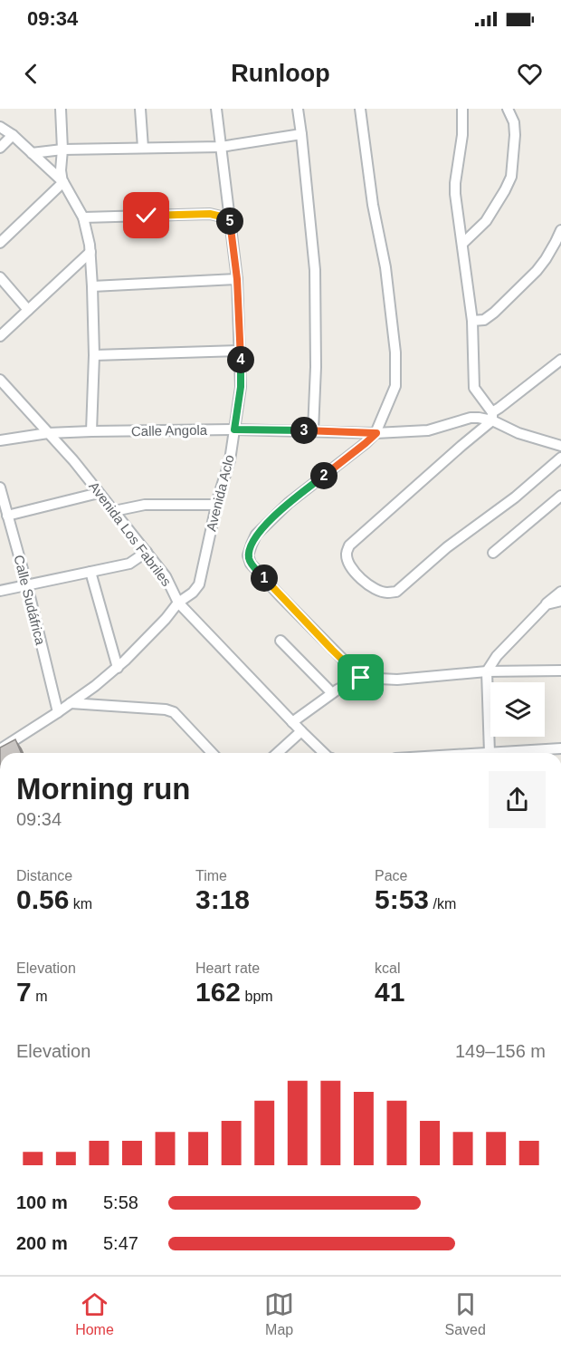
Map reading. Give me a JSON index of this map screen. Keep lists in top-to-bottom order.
{
  "streets": {
    "street": [
      "Calle Angola",
      "Avenida Aclo",
      "Avenida Los Fabriles",
      "Calle Sudáfrica"
    ]
  },
  "crossings": [
    ["Calle Angola", "Avenida Aclo"],
    ["Calle Angola", "Avenida Los Fabriles"],
    ["Avenida Aclo", "Avenida Los Fabriles"],
    ["Avenida Aclo", "Calle Sudáfrica"]
  ],
  "page": {
    "status": "09:34",
    "header": "Runloop",
    "pins": [
      "5",
      "4",
      "3",
      "2",
      "1"
    ],
    "heading": ["Morning run", "09:34"],
    "stats": [
      ["Distance", "0.56 km"],
      ["Time", "3:18"],
      ["Pace", "5:53 /km"],
      ["Elevation", "7 m"],
      ["Heart rate", "162 bpm"],
      ["kcal", "41"]
    ],
    "chart": ["Elevation", "149–156 m"],
    "list": [
      {
        "name": "100 m",
        "note": "5:58"
      },
      {
        "name": "200 m",
        "note": "5:47"
      }
    ],
    "tabs": ["Home", "Map", "Saved"]
  }
}
